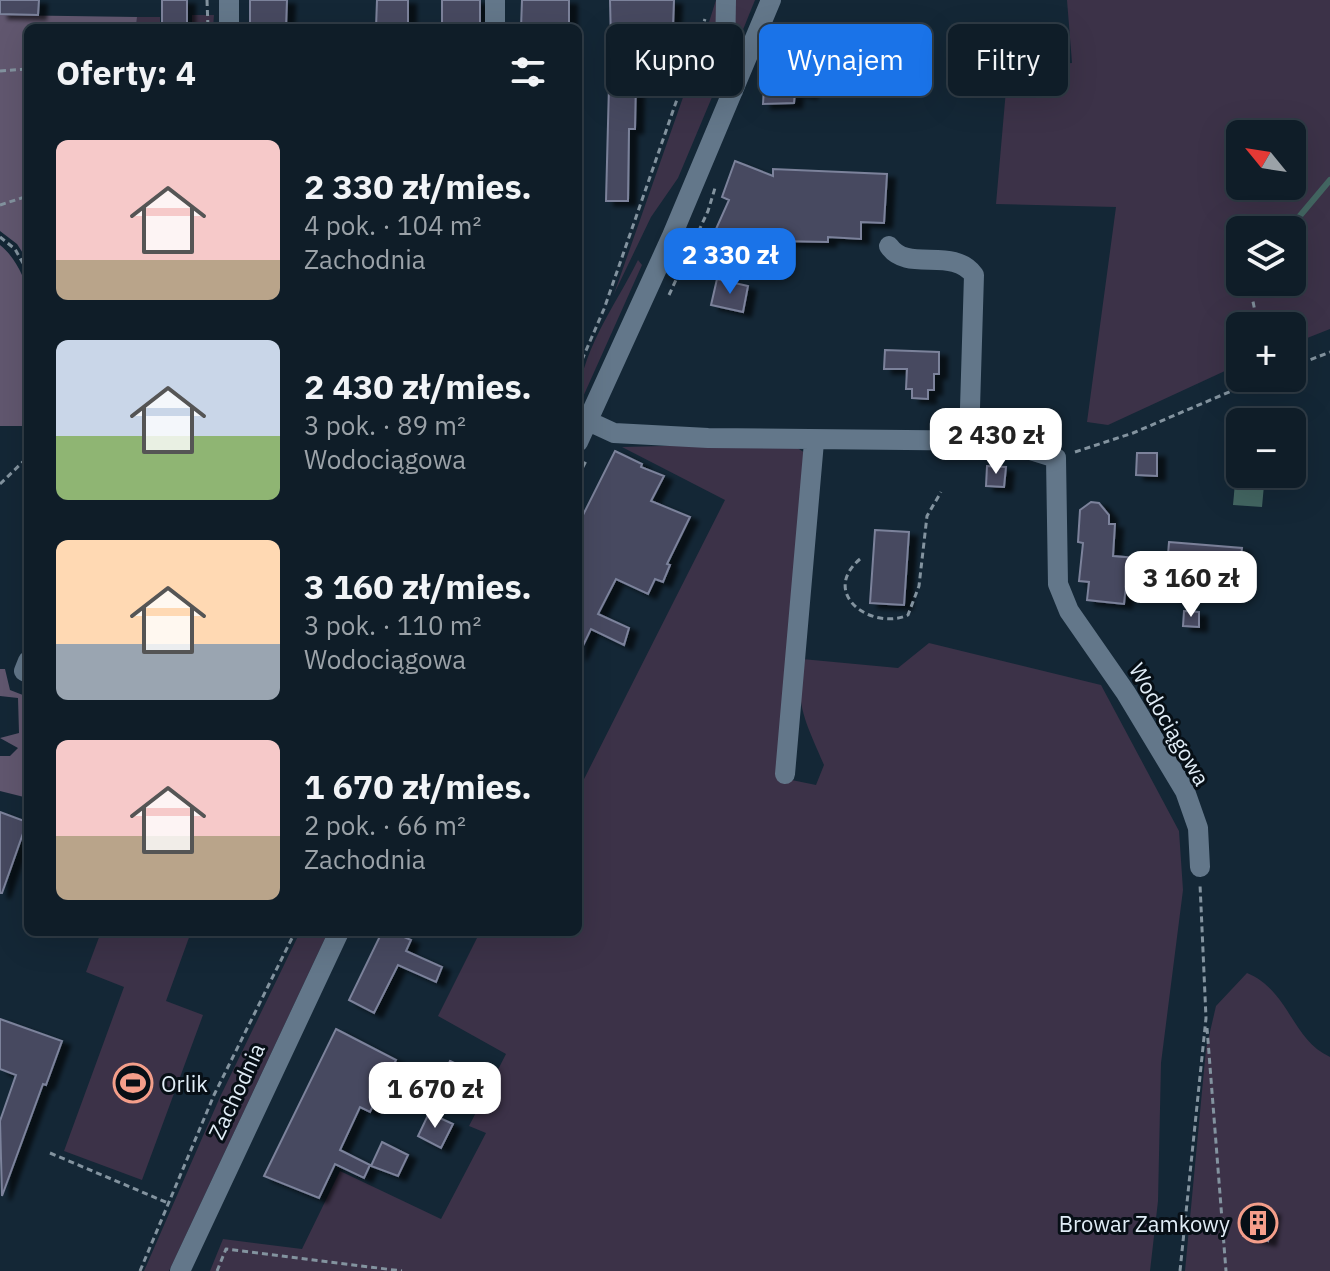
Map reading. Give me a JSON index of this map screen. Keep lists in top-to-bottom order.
{
  "streets": {
    "street": ["Wodociągowa", "Zachodnia"]
  },
  "places": {
    "sports": ["Orlik"],
    "building": ["Browar Zamkowy"]
  },
  "north": "top left",
  "page": {
    "chip": ["Kupno", "Wynajem", "Filtry"],
    "heading": "Oferty: 4",
    "map_buttons": ["+", "−"],
    "list": [
      {
        "name": "2 330 zł/mies.",
        "note": "4 pok. · 104 m² · Zachodnia"
      },
      {
        "name": "2 430 zł/mies.",
        "note": "3 pok. · 89 m² · Wodociągowa"
      },
      {
        "name": "3 160 zł/mies.",
        "note": "3 pok. · 110 m² · Wodociągowa"
      },
      {
        "name": "1 670 zł/mies.",
        "note": "2 pok. · 66 m² · Zachodnia"
      }
    ],
    "price": [
      "2 330 zł",
      "2 430 zł",
      "3 160 zł",
      "1 670 zł"
    ]
  }
}
